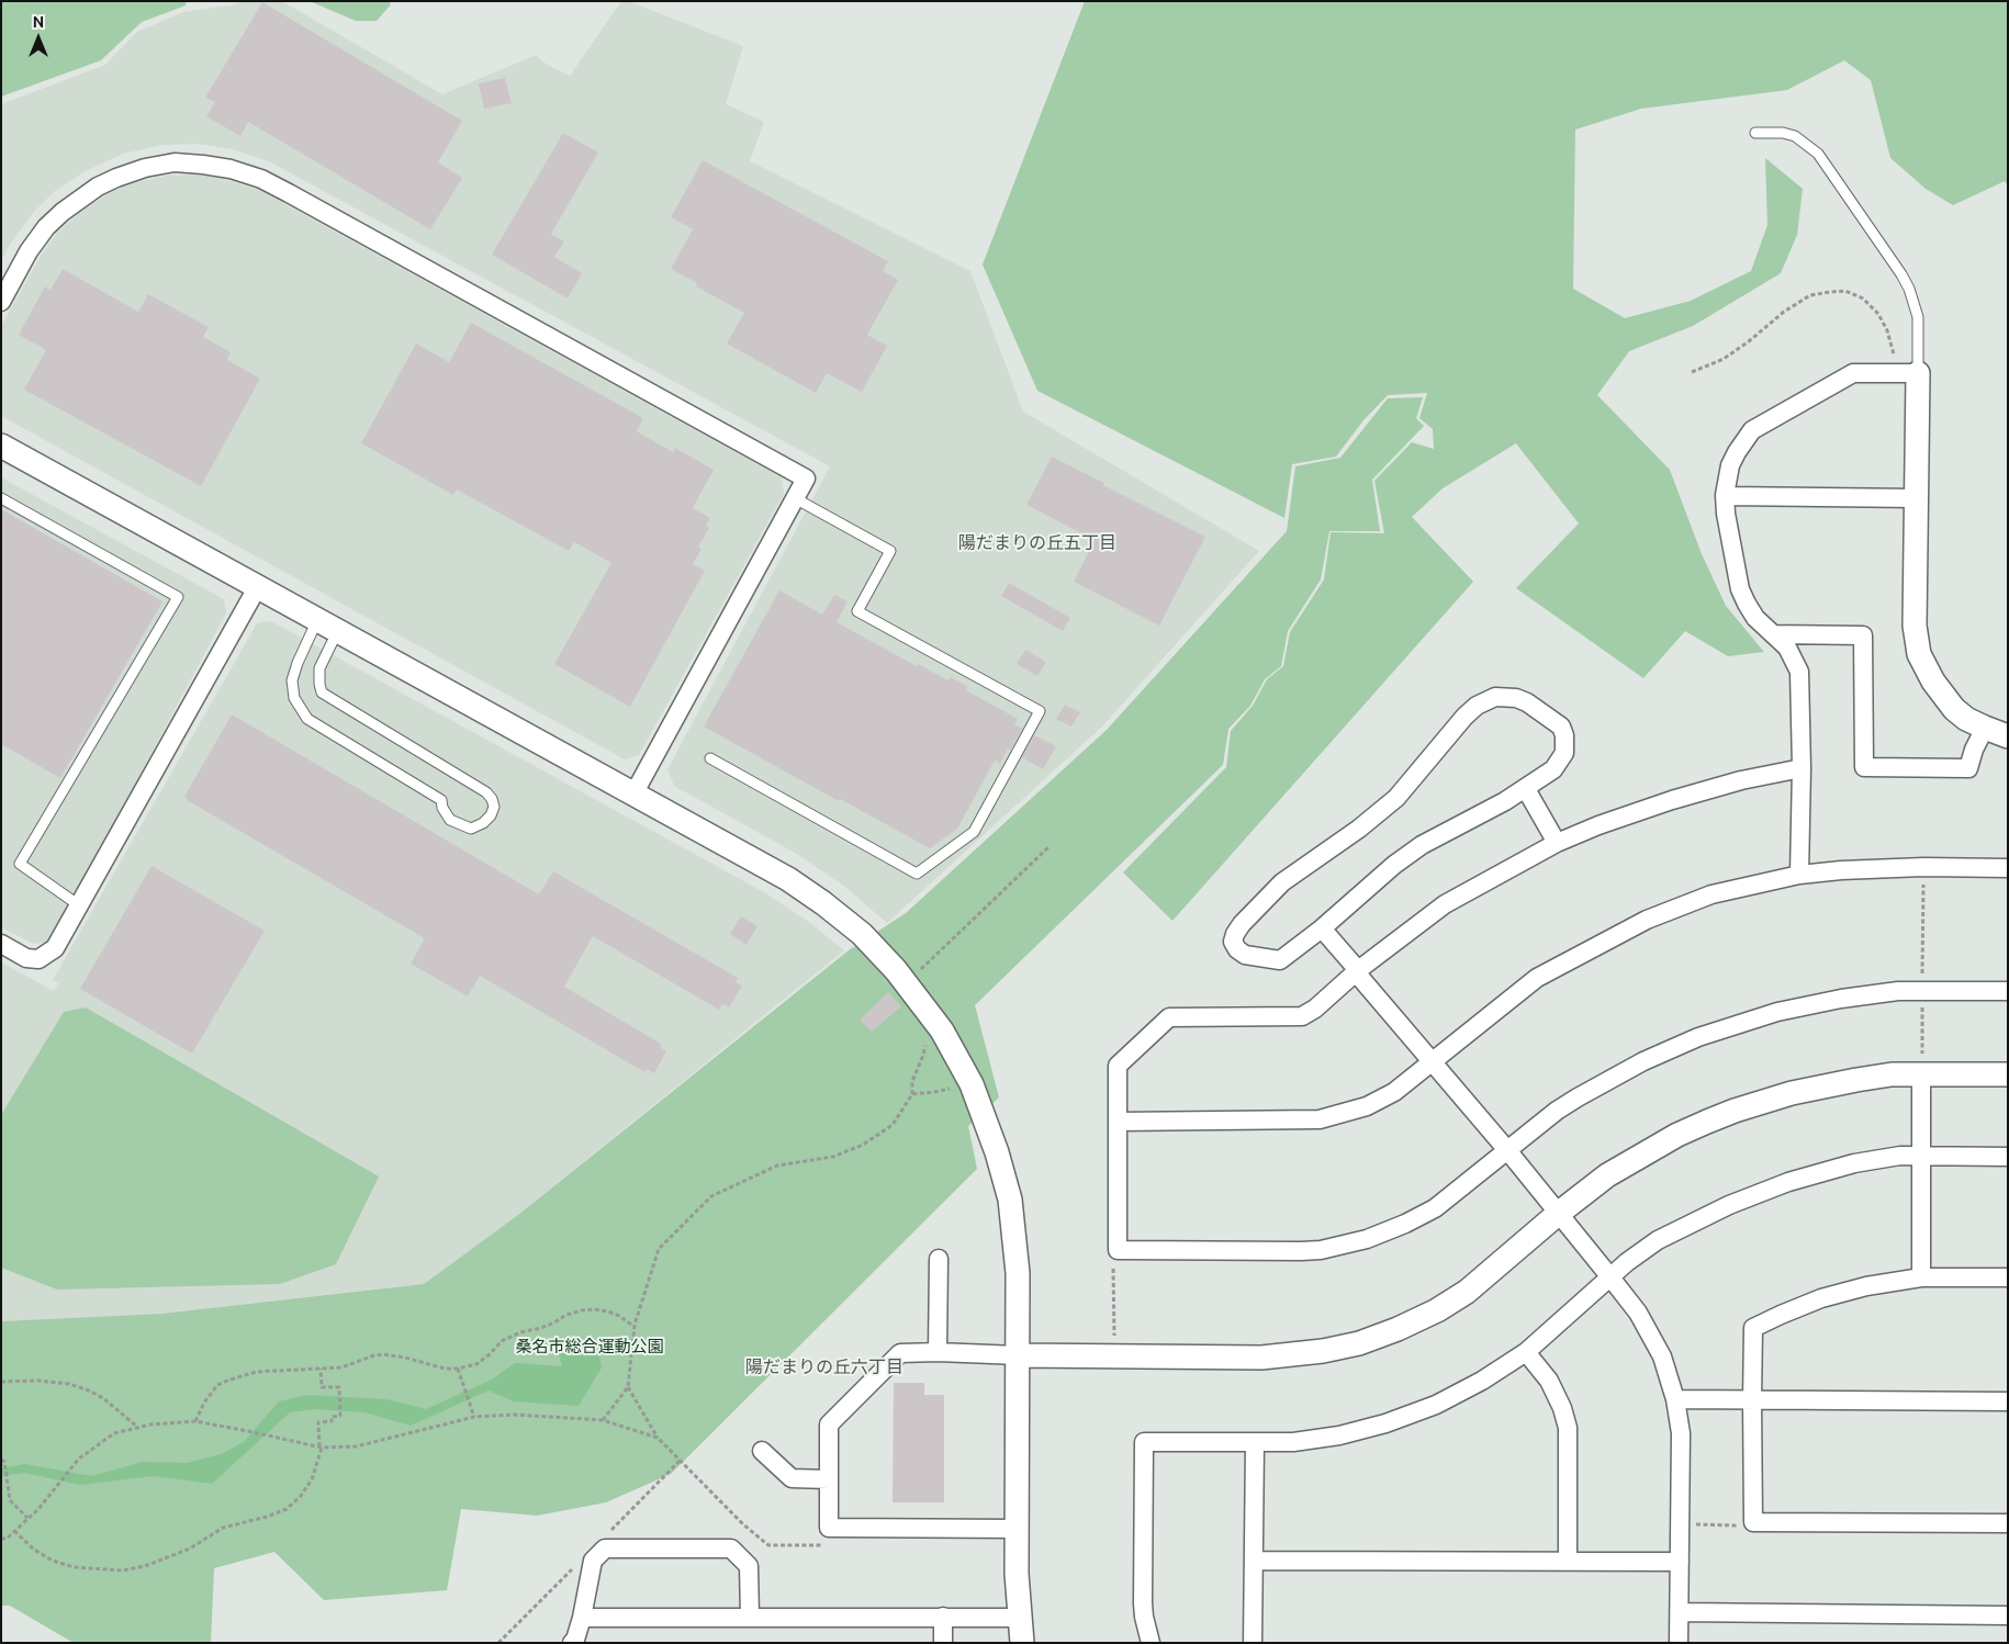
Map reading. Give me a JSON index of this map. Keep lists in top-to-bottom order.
{
  "districts": ["陽だまりの丘五丁目", "陽だまりの丘六丁目"],
  "parks": ["桑名市総合運動公園"],
  "north": "top"
}
